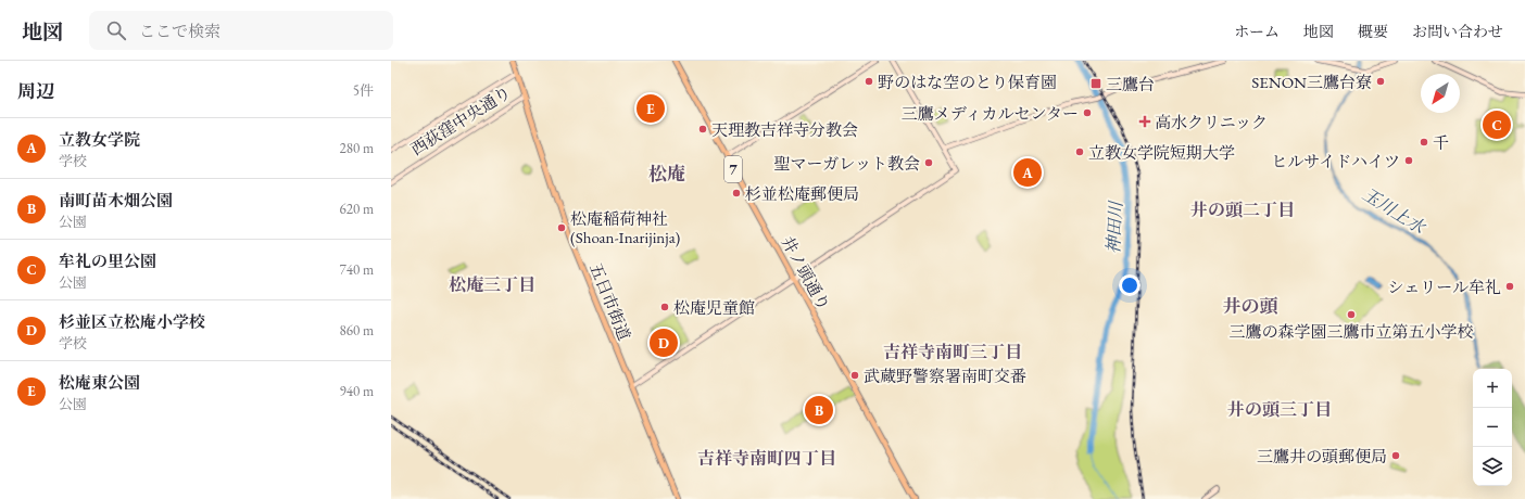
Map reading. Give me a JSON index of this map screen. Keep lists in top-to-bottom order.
{
  "streets": {
    "main road": ["7", "井ノ頭通り", "五日市街道"],
    "street": ["西荻窪中央通り"]
  },
  "crossings": [
    ["西荻窪中央通り", "五日市街道"]
  ],
  "districts": [
    "松庵",
    "井の頭二丁目",
    "松庵三丁目",
    "井の頭",
    "吉祥寺南町三丁目",
    "井の頭三丁目",
    "吉祥寺南町四丁目"
  ],
  "water": ["玉川上水", "神田川"],
  "places": {
    "other": [
      "野のはな空のとり保育園",
      "SENON三鷹台寮",
      "三鷹メディカルセンター",
      "天理教吉祥寺分教会",
      "千",
      "立教女学院短期大学",
      "ヒルサイドハイツ",
      "聖マーガレット教会",
      "杉並松庵郵便局",
      "松庵稲荷神社 (Shoan-Inarijinja)",
      "シェリール牟礼",
      "松庵児童館",
      "三鷹の森学園三鷹市立第五小学校",
      "武蔵野警察署南町交番",
      "三鷹井の頭郵便局"
    ],
    "transit": ["三鷹台"],
    "health": ["高水クリニック"]
  },
  "north": "bottom left",
  "page": {
    "header": "地図",
    "search": "ここで検索",
    "nav": [
      "ホーム",
      "地図",
      "概要",
      "お問い合わせ"
    ],
    "heading": ["周辺", "5件"],
    "pins": [
      "E",
      "C",
      "A",
      "D",
      "B"
    ],
    "list": [
      {
        "mark": "A",
        "name": "立教女学院",
        "note": "学校",
        "value": "280 m"
      },
      {
        "mark": "B",
        "name": "南町苗木畑公園",
        "note": "公園",
        "value": "620 m"
      },
      {
        "mark": "C",
        "name": "牟礼の里公園",
        "note": "公園",
        "value": "740 m"
      },
      {
        "mark": "D",
        "name": "杉並区立松庵小学校",
        "note": "学校",
        "value": "860 m"
      },
      {
        "mark": "E",
        "name": "松庵東公園",
        "note": "公園",
        "value": "940 m"
      }
    ],
    "map_buttons": ["+", "−"]
  }
}
